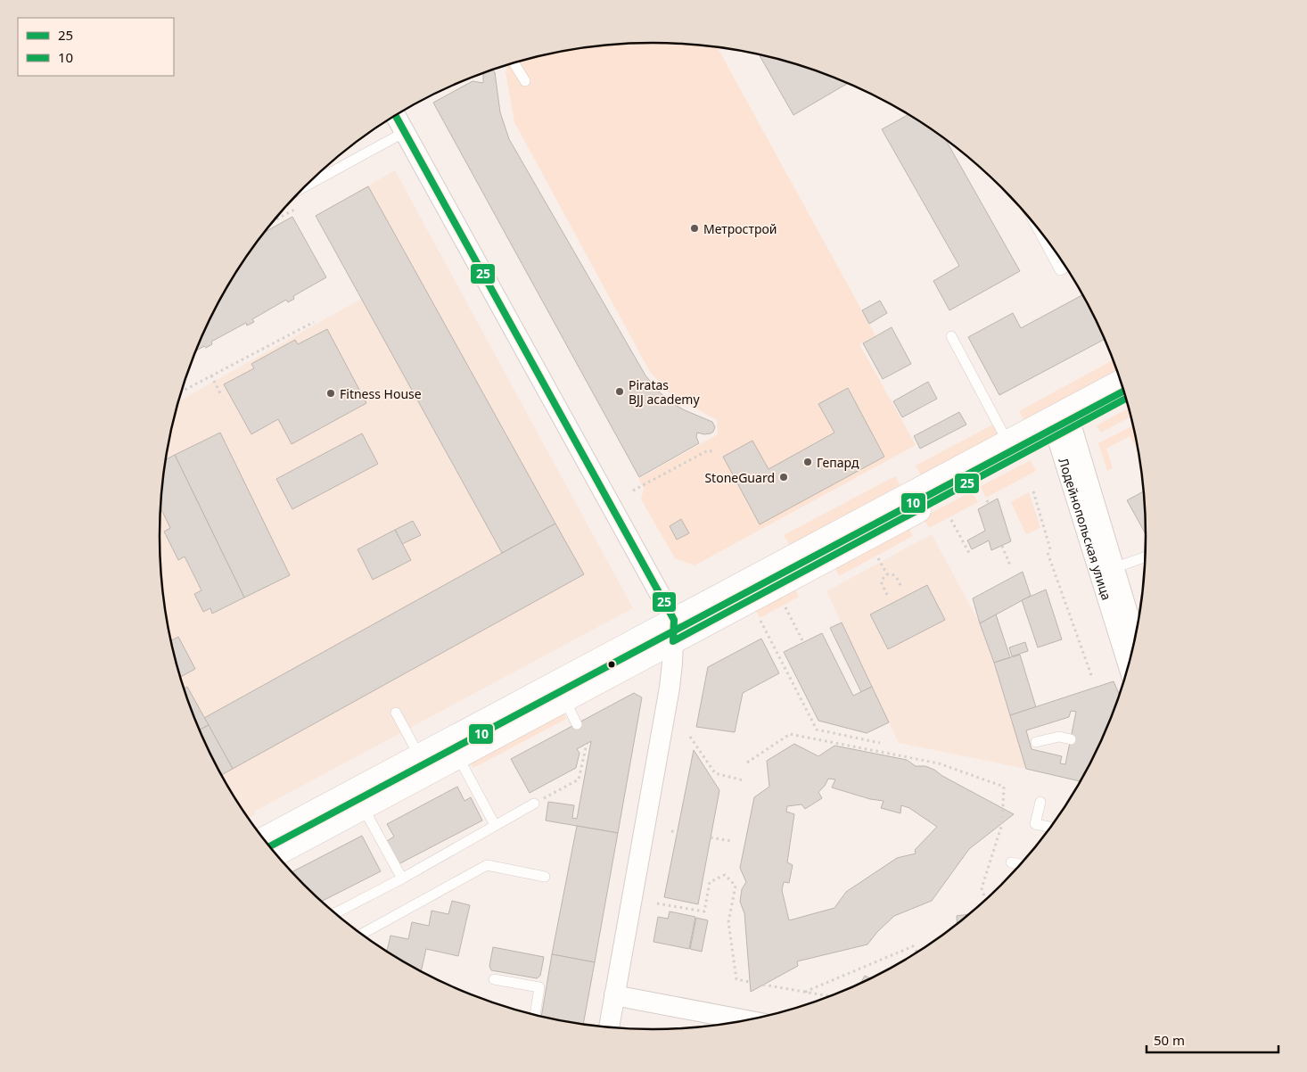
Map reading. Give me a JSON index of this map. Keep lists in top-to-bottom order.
{
  "streets": {
    "street": ["Лодейнопольская улица"]
  },
  "places": [
    "Метрострой",
    "Piratas BJJ academy",
    "Fitness House",
    "Гепард",
    "StoneGuard"
  ],
  "lines": ["transit line 25", "transit line 10"],
  "legend": ["25", "10"],
  "scale_bar": "50 m"
}
